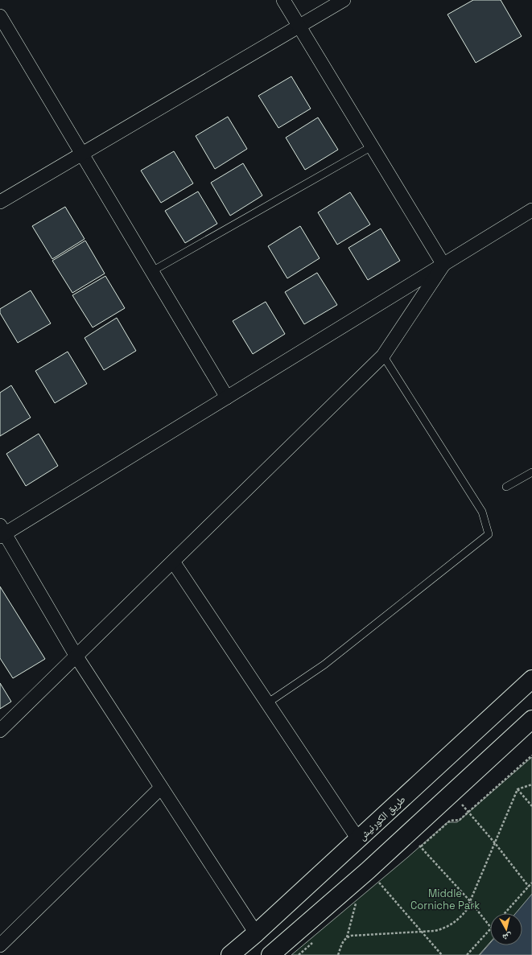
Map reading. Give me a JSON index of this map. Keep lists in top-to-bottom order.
{
  "streets": {
    "main road": ["طريق الكورنيش"]
  },
  "parks": ["Middle Corniche Park"],
  "north": "bottom"
}
